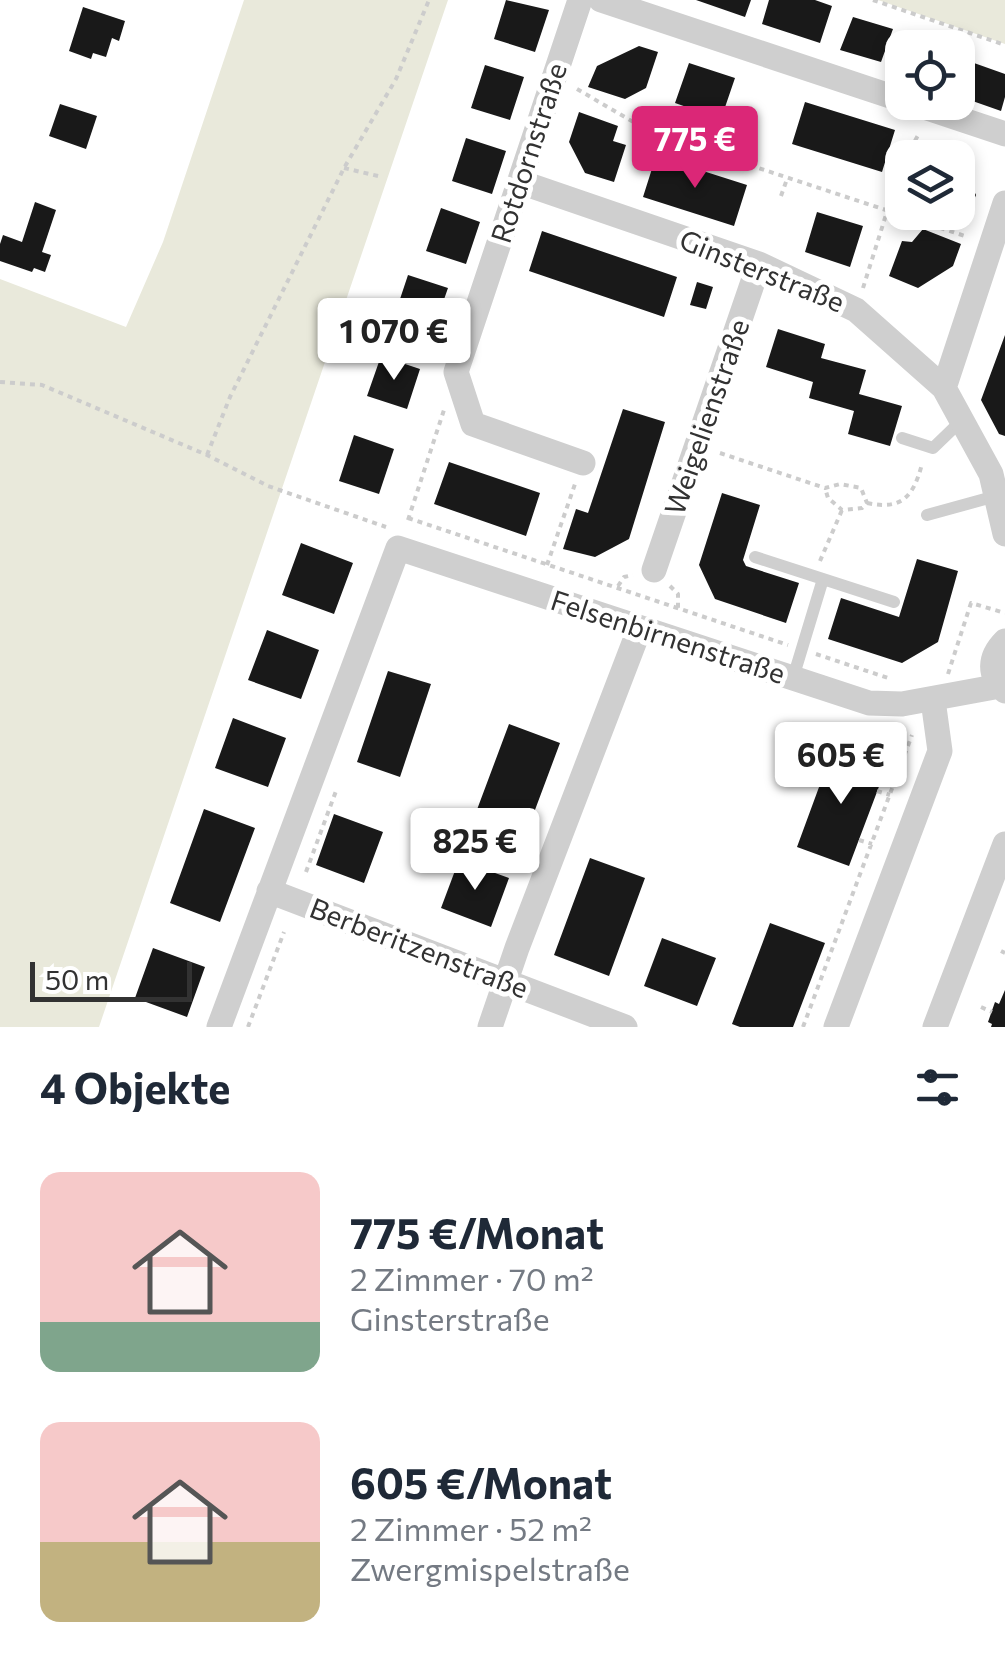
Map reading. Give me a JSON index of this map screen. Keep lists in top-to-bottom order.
{
  "streets": {
    "street": [
      "Rotdornstraße",
      "Ginsterstraße",
      "Weigelienstraße",
      "Felsenbirnenstraße",
      "Berberitzenstraße"
    ]
  },
  "crossings": [
    ["Rotdornstraße", "Ginsterstraße"],
    ["Ginsterstraße", "Weigelienstraße"]
  ],
  "scale_bar": "50 m",
  "page": {
    "price": [
      "775 €",
      "1 070 €",
      "605 €",
      "825 €"
    ],
    "scale": "50 m",
    "heading": "4 Objekte",
    "list": [
      {
        "name": "775 €/Monat",
        "note": "2 Zimmer · 70 m² · Ginsterstraße"
      },
      {
        "name": "605 €/Monat",
        "note": "2 Zimmer · 52 m² · Zwergmispelstraße"
      }
    ]
  }
}
